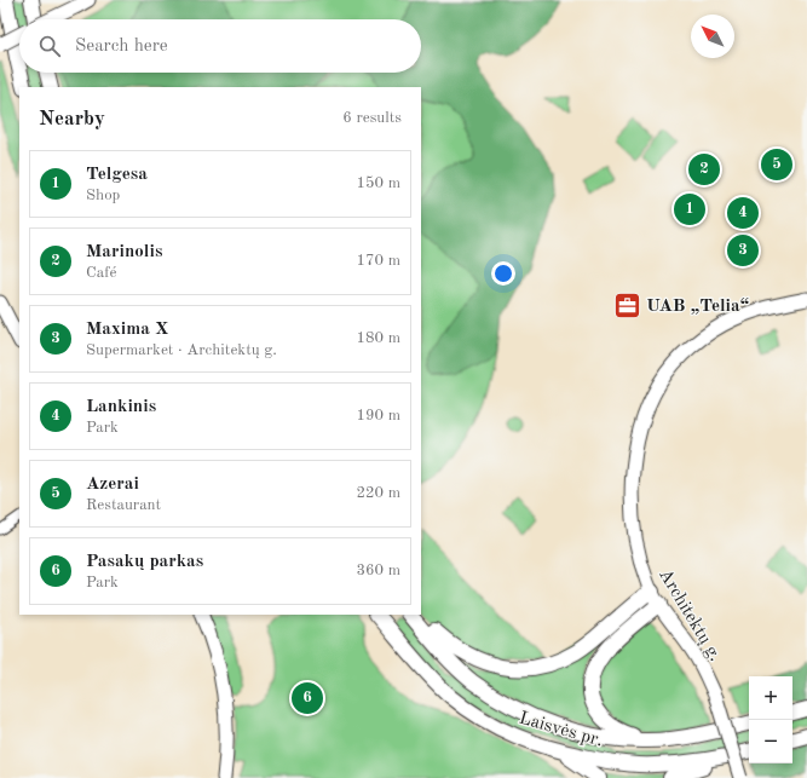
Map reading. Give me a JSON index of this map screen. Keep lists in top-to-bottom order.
{
  "streets": {
    "main road": ["Laisvės pr."],
    "street": ["Architektų g."]
  },
  "places": {
    "office": ["UAB „Telia“"]
  },
  "north": "top left",
  "page": {
    "search": "Search here",
    "heading": ["Nearby", "6 results"],
    "pins": [
      "5",
      "2",
      "1",
      "4",
      "3",
      "6"
    ],
    "list": [
      {
        "mark": "1",
        "name": "Telgesa",
        "note": "Shop",
        "value": "150 m"
      },
      {
        "mark": "2",
        "name": "Marinolis",
        "note": "Café",
        "value": "170 m"
      },
      {
        "mark": "3",
        "name": "Maxima X",
        "note": "Supermarket · Architektų g.",
        "value": "180 m"
      },
      {
        "mark": "4",
        "name": "Lankinis",
        "note": "Park",
        "value": "190 m"
      },
      {
        "mark": "5",
        "name": "Azerai",
        "note": "Restaurant",
        "value": "220 m"
      },
      {
        "mark": "6",
        "name": "Pasakų parkas",
        "note": "Park",
        "value": "360 m"
      }
    ],
    "map_buttons": ["+", "−"]
  }
}
